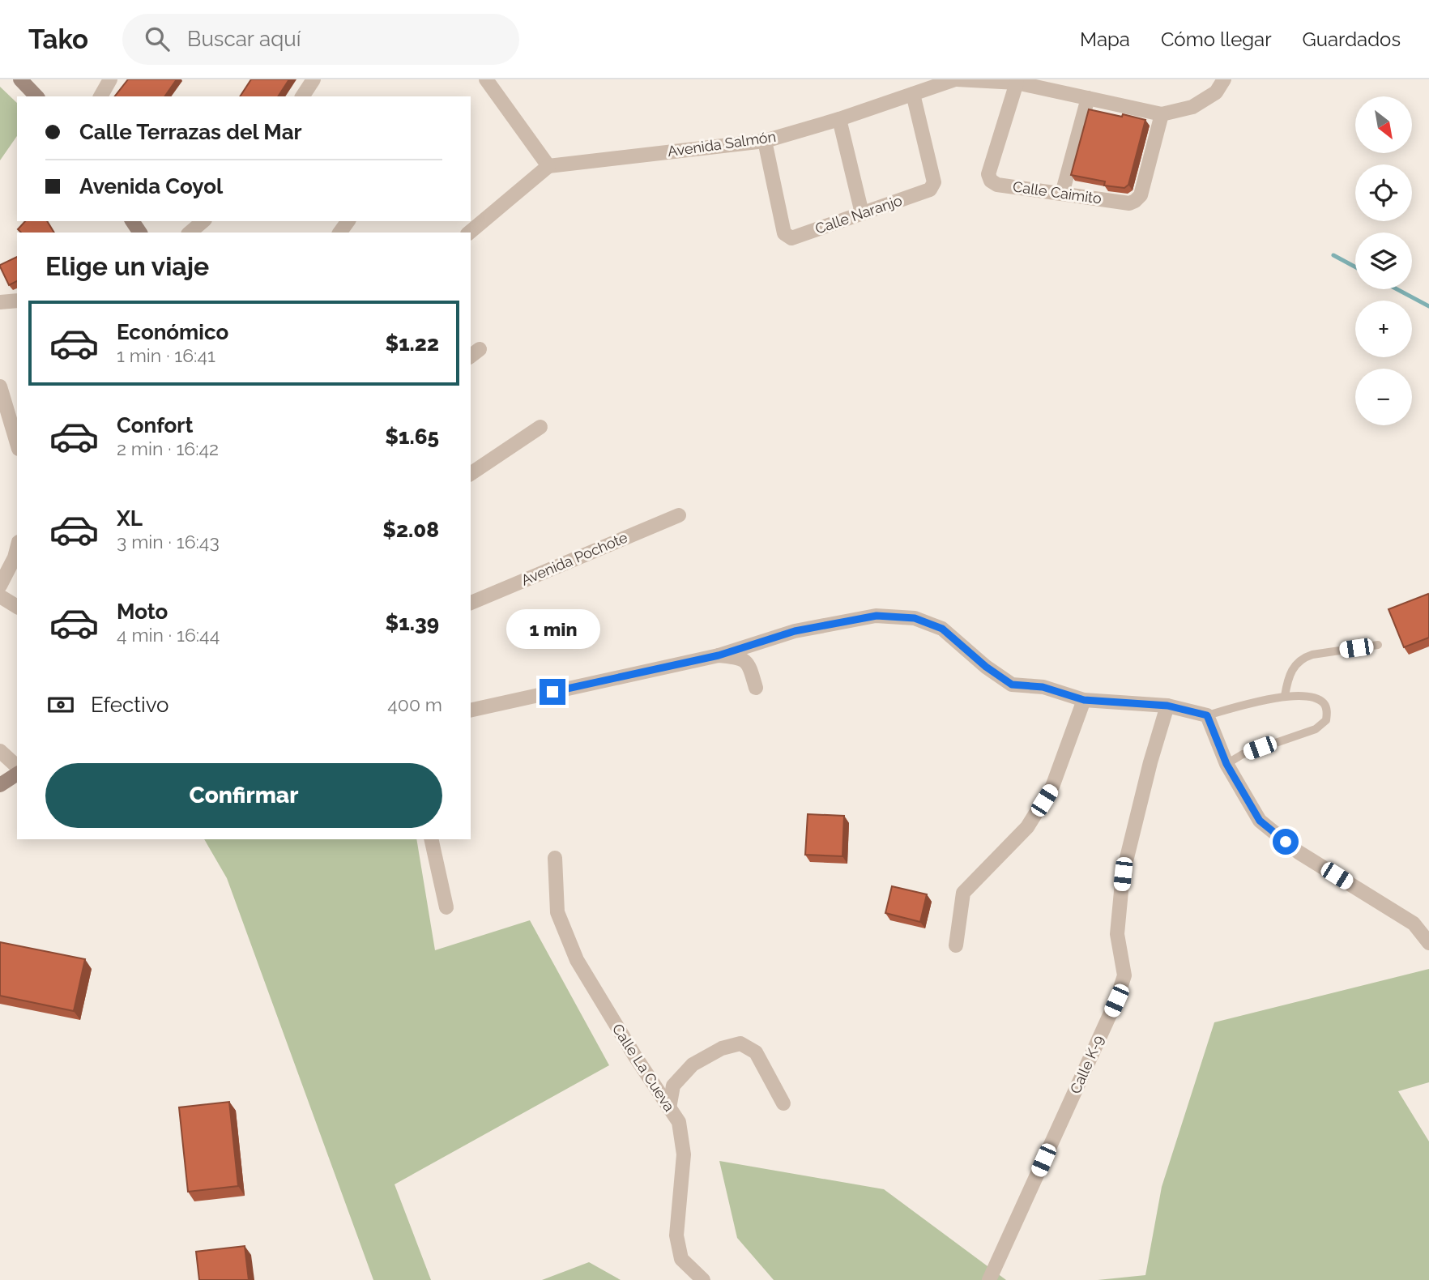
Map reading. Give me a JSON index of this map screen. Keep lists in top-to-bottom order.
{
  "streets": {
    "street": [
      "Avenida Salmón",
      "Calle Caimito",
      "Calle Naranjo",
      "Avenida Pochote",
      "Calle K-9",
      "Calle La Cueva"
    ]
  },
  "crossings": [
    ["Avenida Salmón", "Calle Caimito"],
    ["Avenida Salmón", "Calle Naranjo"]
  ],
  "north": "bottom right",
  "page": {
    "header": "Tako",
    "search": "Buscar aquí",
    "nav": ["Mapa", "Cómo llegar", "Guardados"],
    "map_buttons": ["+", "−"],
    "banner": ["Calle Terrazas del Mar", "Avenida Coyol"],
    "heading": "Elige un viaje",
    "list": [
      {
        "name": "Económico",
        "note": "1 min · 16:41",
        "value": "$1.22"
      },
      {
        "name": "Confort",
        "note": "2 min · 16:42",
        "value": "$1.65"
      },
      {
        "name": "XL",
        "note": "3 min · 16:43",
        "value": "$2.08"
      },
      {
        "name": "Moto",
        "note": "4 min · 16:44",
        "value": "$1.39"
      }
    ],
    "bubble": "1 min",
    "pay": ["Efectivo", "400 m"],
    "buttons": "Confirmar"
  }
}
